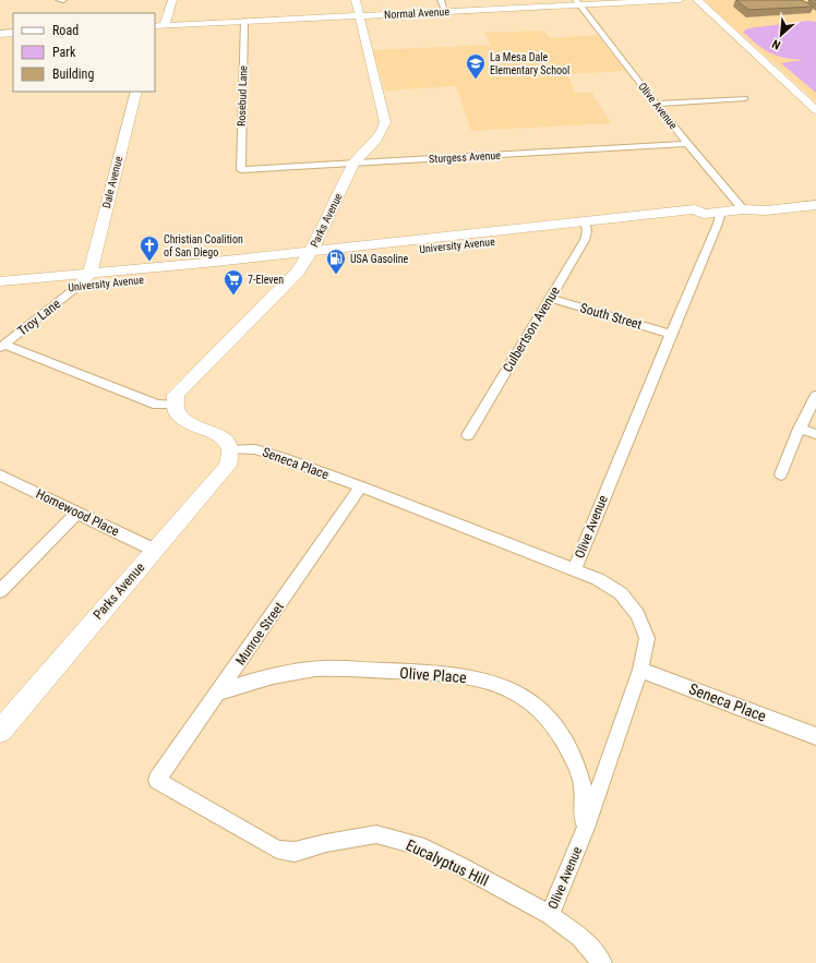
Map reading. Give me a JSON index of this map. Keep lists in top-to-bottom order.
{
  "streets": {
    "main road": ["University Avenue"],
    "street": [
      "Normal Avenue",
      "Rosebud Lane",
      "Olive Avenue",
      "Sturgess Avenue",
      "Dale Avenue",
      "Parks Avenue",
      "South Street",
      "Troy Lane",
      "Culbertson Avenue",
      "Seneca Place",
      "Homewood Place",
      "Munroe Street",
      "Olive Place",
      "Eucalyptus Hill"
    ]
  },
  "crossings": [
    ["Normal Avenue", "Rosebud Lane"],
    ["Normal Avenue", "Olive Avenue"],
    ["Normal Avenue", "Parks Avenue"],
    ["Rosebud Lane", "Sturgess Avenue"],
    ["Olive Avenue", "Sturgess Avenue"],
    ["Olive Avenue", "University Avenue"],
    ["Olive Avenue", "South Street"],
    ["Olive Avenue", "Seneca Place"],
    ["Olive Avenue", "Olive Place"],
    ["Olive Avenue", "Eucalyptus Hill"],
    ["Sturgess Avenue", "Parks Avenue"],
    ["Dale Avenue", "University Avenue"],
    ["Parks Avenue", "University Avenue"],
    ["Parks Avenue", "Seneca Place"],
    ["Parks Avenue", "Homewood Place"],
    ["University Avenue", "Troy Lane"],
    ["University Avenue", "Culbertson Avenue"],
    ["South Street", "Culbertson Avenue"],
    ["Seneca Place", "Munroe Street"],
    ["Munroe Street", "Olive Place"],
    ["Munroe Street", "Eucalyptus Hill"]
  ],
  "places": {
    "school or university": ["La Mesa Dale Elementary School"],
    "church": ["Christian Coalition of San Diego"],
    "fuel station": ["USA Gasoline"],
    "supermarket": ["7-Eleven"]
  },
  "legend": ["Road", "Park", "Building"],
  "north": "bottom left"
}
